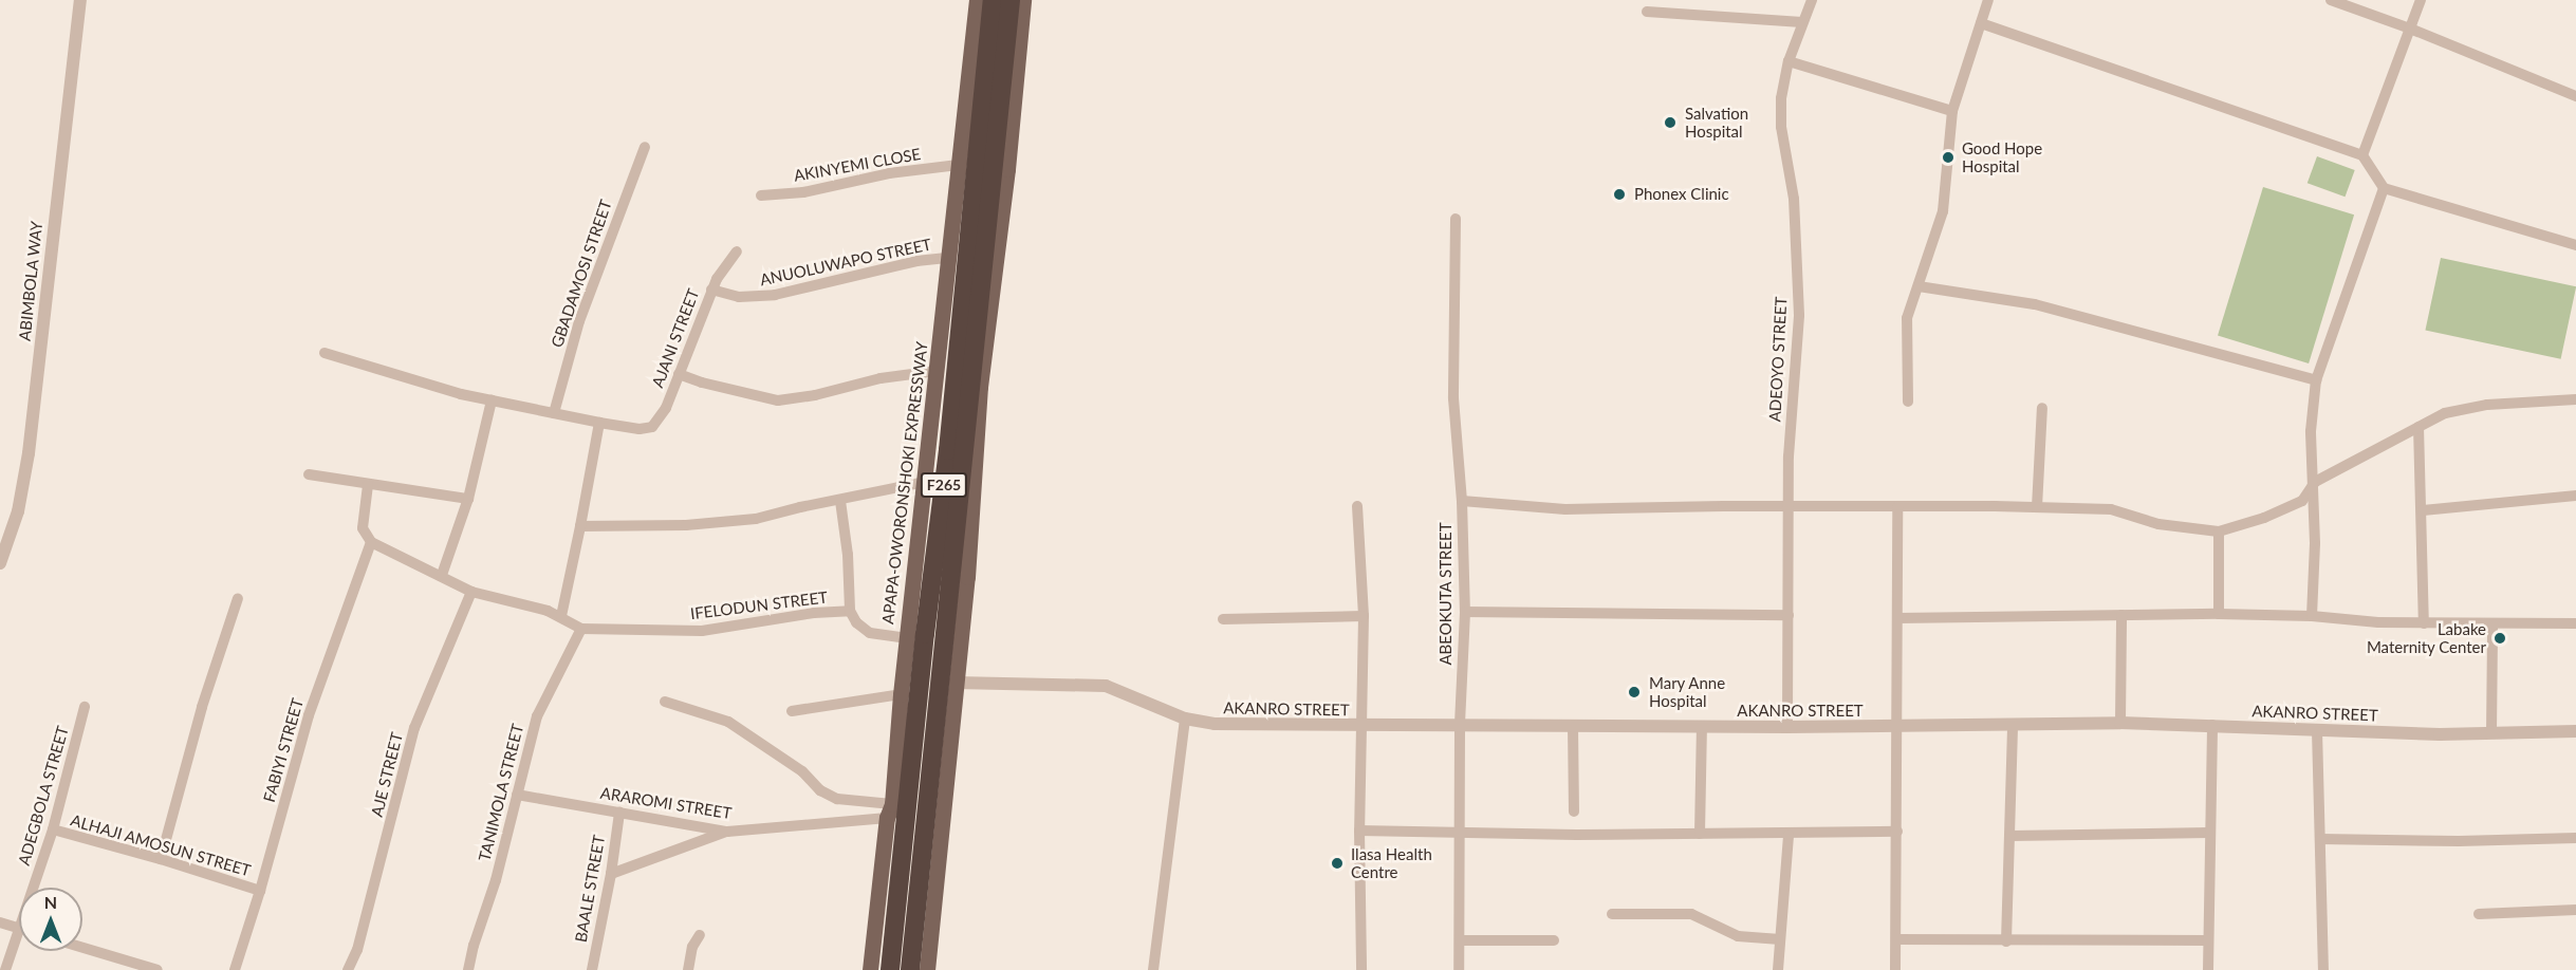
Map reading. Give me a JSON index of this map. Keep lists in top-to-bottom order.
{
  "streets": {
    "highway": ["F265"],
    "main road": ["APAPA-OWORONSHOKI EXPRESSWAY"],
    "street": [
      "AKINYEMI CLOSE",
      "ANUOLUWAPO STREET",
      "GBADAMOSI STREET",
      "ABIMBOLA WAY",
      "AJANI STREET",
      "ADEOYO STREET",
      "ABEOKUTA STREET",
      "IFELODUN STREET",
      "AKANRO STREET",
      "FABIYI STREET",
      "AJE STREET",
      "TANIMOLA STREET",
      "ADEGBOLA STREET",
      "ARAROMI STREET",
      "ALHAJI AMOSUN STREET",
      "BAALE STREET"
    ]
  },
  "crossings": [
    ["AKINYEMI CLOSE", "APAPA-OWORONSHOKI EXPRESSWAY"],
    ["ANUOLUWAPO STREET", "AJANI STREET"],
    ["ANUOLUWAPO STREET", "APAPA-OWORONSHOKI EXPRESSWAY"],
    ["ADEOYO STREET", "AKANRO STREET"],
    ["APAPA-OWORONSHOKI EXPRESSWAY", "ARAROMI STREET"],
    ["ABEOKUTA STREET", "AKANRO STREET"],
    ["IFELODUN STREET", "TANIMOLA STREET"],
    ["FABIYI STREET", "ALHAJI AMOSUN STREET"],
    ["TANIMOLA STREET", "ARAROMI STREET"],
    ["ADEGBOLA STREET", "ALHAJI AMOSUN STREET"],
    ["ARAROMI STREET", "BAALE STREET"]
  ],
  "places": [
    "Salvation Hospital",
    "Good Hope Hospital",
    "Phonex Clinic",
    "Labake Maternity Center",
    "Mary Anne Hospital",
    "Ilasa Health Centre"
  ],
  "north": "top"
}
